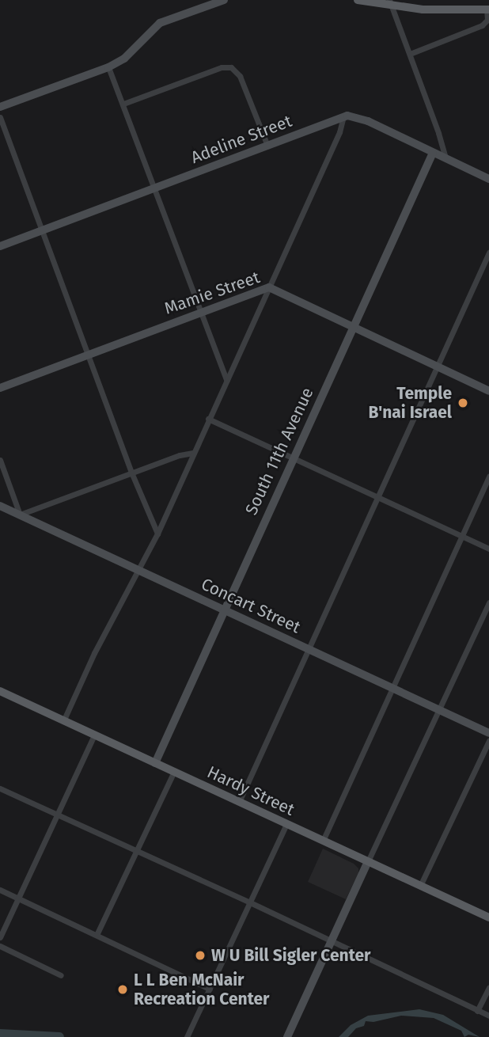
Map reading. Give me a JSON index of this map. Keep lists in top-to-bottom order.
{
  "streets": {
    "main road": ["Hardy Street"],
    "street": [
      "Adeline Street",
      "Mamie Street",
      "South 11th Avenue",
      "Concart Street"
    ]
  },
  "crossings": [
    ["Mamie Street", "South 11th Avenue"],
    ["South 11th Avenue", "Concart Street"],
    ["South 11th Avenue", "Hardy Street"]
  ],
  "places": ["Temple B'nai Israel", "W U Bill Sigler Center", "L L Ben McNair Recreation Center"]
}
